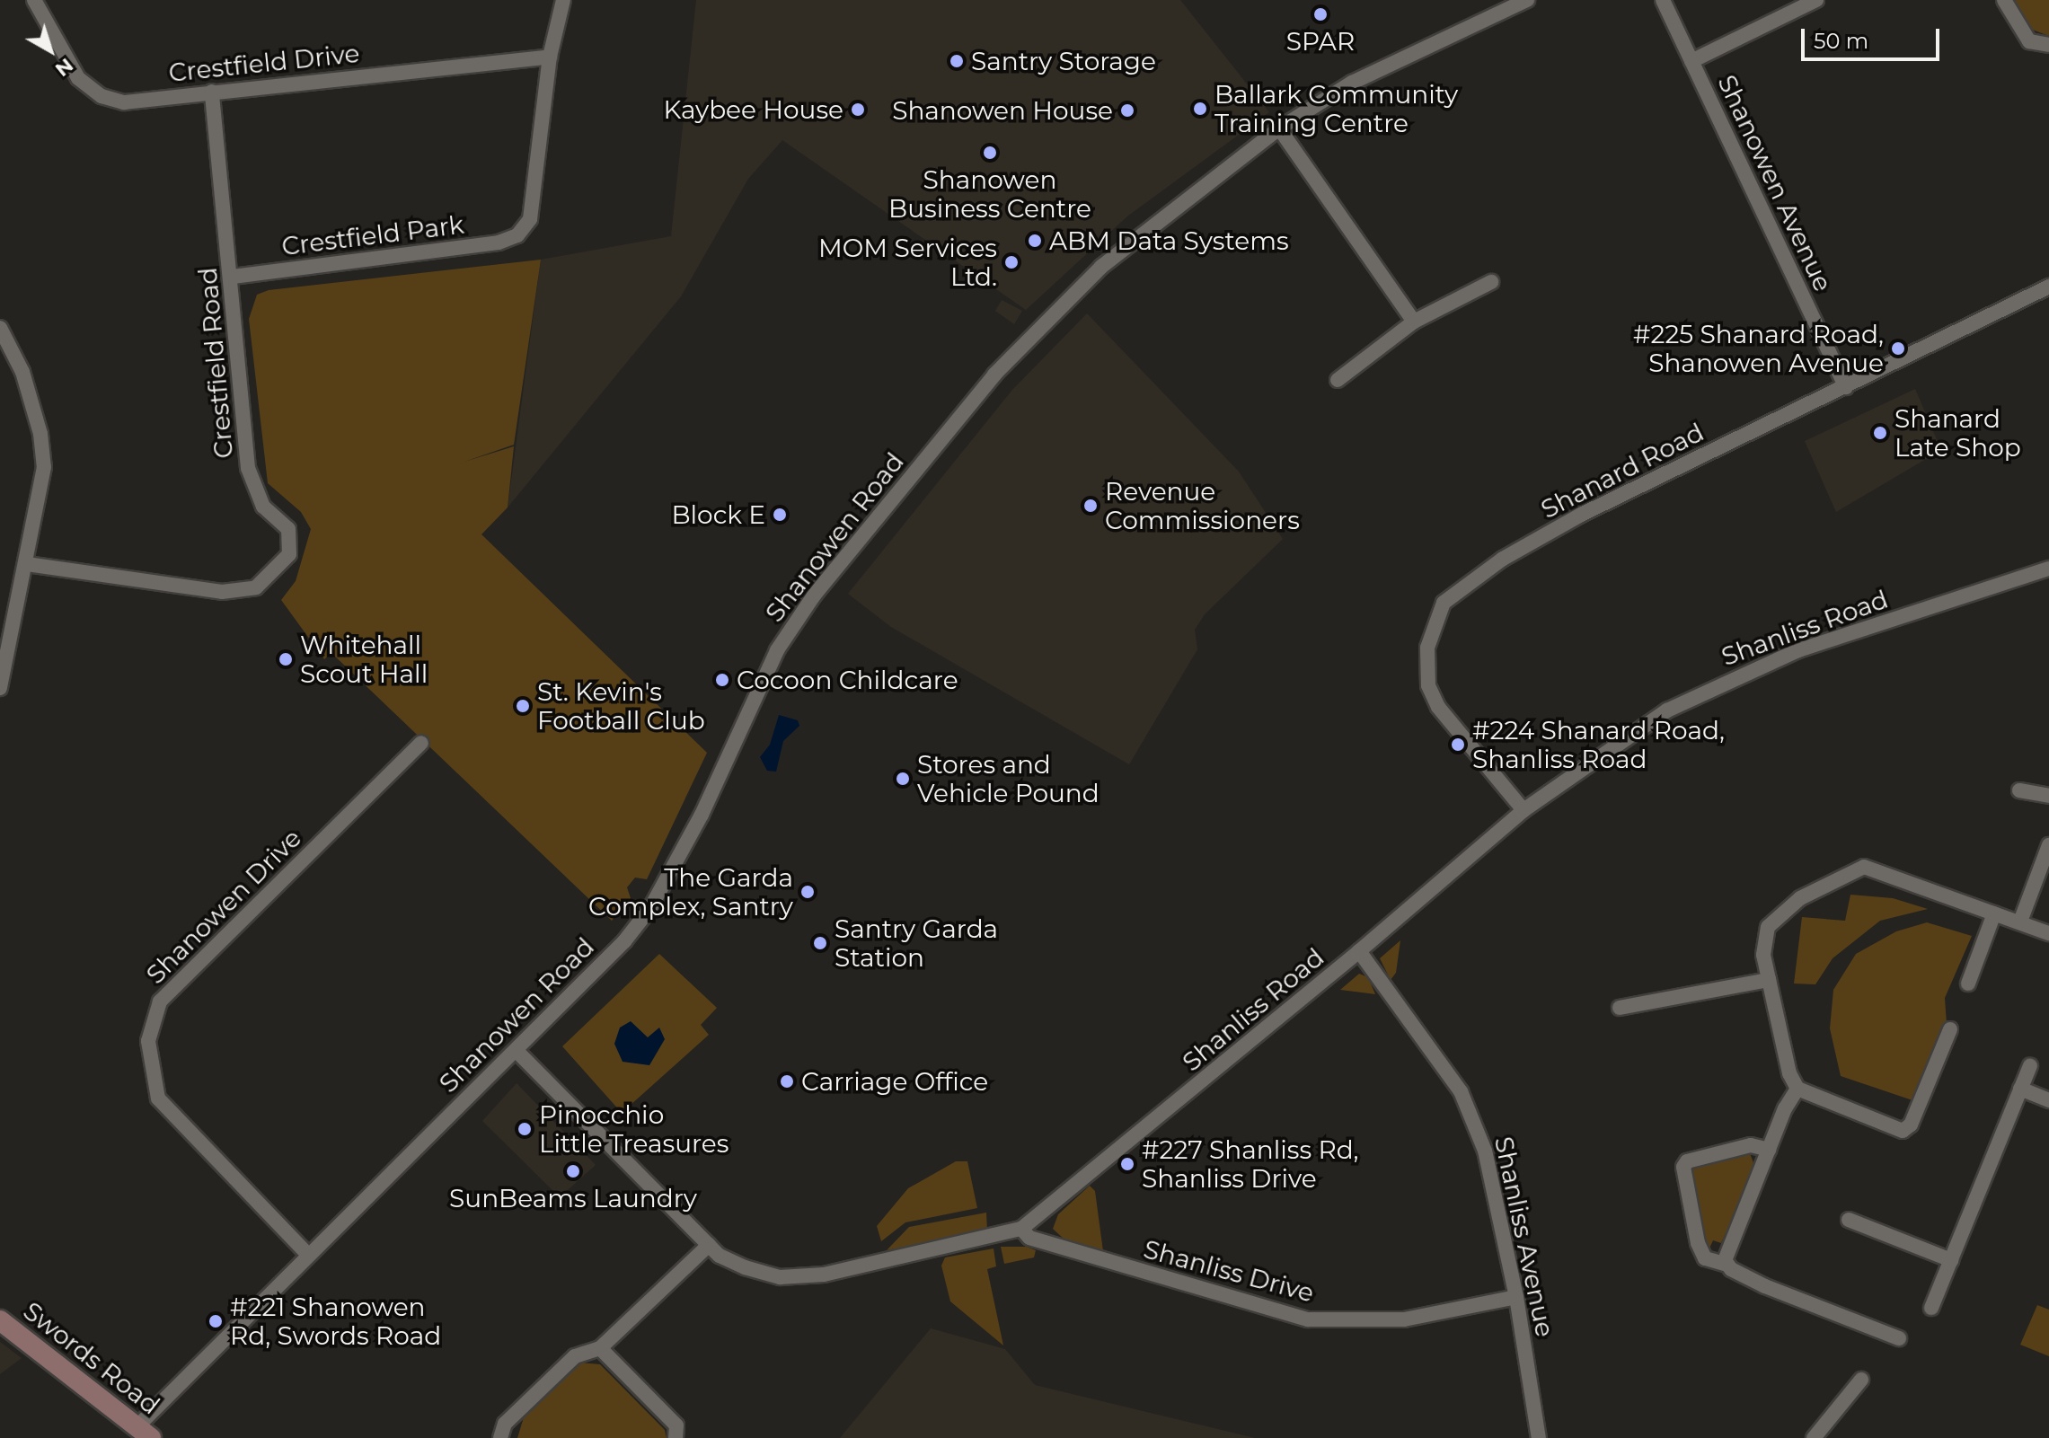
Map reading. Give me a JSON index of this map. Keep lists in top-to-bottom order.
{
  "streets": {
    "main road": ["Swords Road"],
    "street": [
      "Crestfield Drive",
      "Shanowen Avenue",
      "Crestfield Park",
      "Crestfield Road",
      "Shanard Road",
      "Shanowen Road",
      "Shanliss Road",
      "Shanowen Drive",
      "Shanliss Avenue",
      "Shanliss Drive"
    ]
  },
  "crossings": [
    ["Crestfield Drive", "Crestfield Park"],
    ["Crestfield Drive", "Crestfield Road"],
    ["Shanowen Avenue", "Shanard Road"],
    ["Crestfield Park", "Crestfield Road"],
    ["Shanard Road", "Shanliss Road"],
    ["Shanowen Road", "Shanliss Road"],
    ["Shanowen Road", "Shanowen Drive"],
    ["Shanowen Road", "Swords Road"],
    ["Shanliss Road", "Shanliss Avenue"],
    ["Shanliss Road", "Shanliss Drive"],
    ["Shanliss Avenue", "Shanliss Drive"]
  ],
  "places": [
    "SPAR",
    "Santry Storage",
    "Ballark Community Training Centre",
    "Kaybee House",
    "Shanowen House",
    "Shanowen Business Centre",
    "ABM Data Systems",
    "MOM Services Ltd.",
    "#225 Shanard Road, Shanowen Avenue",
    "Shanard Late Shop",
    "Revenue Commissioners",
    "Block E",
    "Whitehall Scout Hall",
    "Cocoon Childcare",
    "St. Kevin's Football Club",
    "#224 Shanard Road, Shanliss Road",
    "Stores and Vehicle Pound",
    "The Garda Complex, Santry",
    "Santry Garda Station",
    "Carriage Office",
    "Pinocchio Little Treasures",
    "#227 Shanliss Rd, Shanliss Drive",
    "SunBeams Laundry",
    "#221 Shanowen Rd, Swords Road"
  ],
  "scale_bar": "50 m",
  "north": "bottom right"
}
